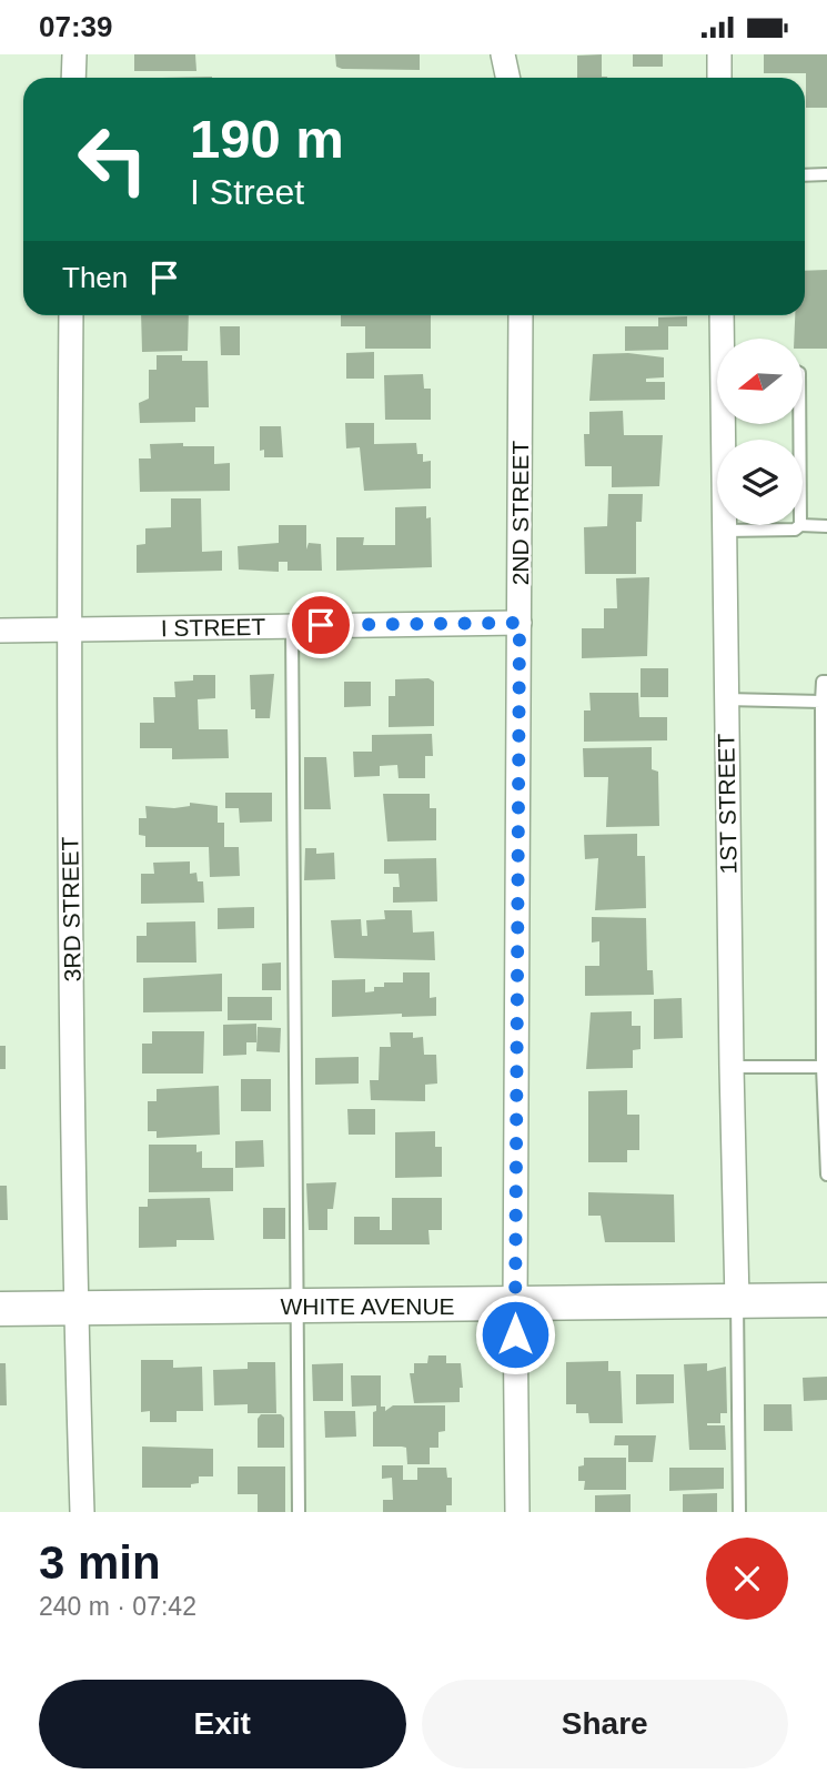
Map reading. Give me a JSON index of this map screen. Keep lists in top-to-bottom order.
{
  "streets": {
    "main road": ["WHITE AVENUE"],
    "street": [
      "2ND STREET",
      "I STREET",
      "1ST STREET",
      "3RD STREET"
    ]
  },
  "crossings": [
    ["2ND STREET", "I STREET"],
    ["2ND STREET", "WHITE AVENUE"],
    ["I STREET", "3RD STREET"],
    ["1ST STREET", "WHITE AVENUE"],
    ["3RD STREET", "WHITE AVENUE"]
  ],
  "north": "left",
  "page": {
    "status": "07:39",
    "turn": ["190 m", "I Street"],
    "then": "Then",
    "heading": ["3 min", "240 m · 07:42"],
    "buttons": ["Exit", "Share"]
  }
}
